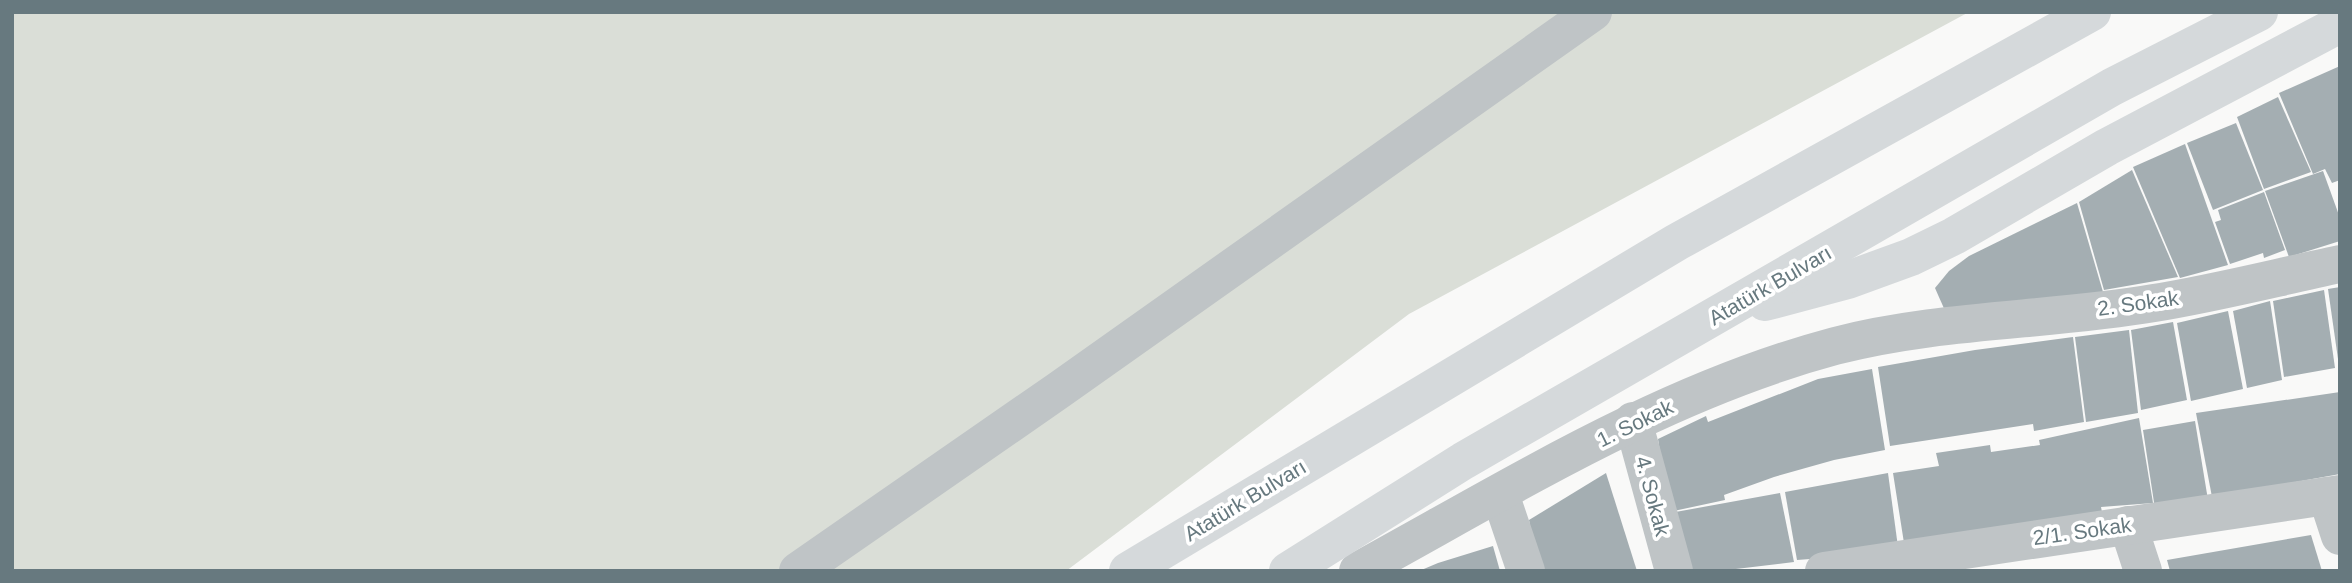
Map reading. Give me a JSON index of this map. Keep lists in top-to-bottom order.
{
  "streets": {
    "highway": ["Atatürk Bulvarı"],
    "street": [
      "2. Sokak",
      "1. Sokak",
      "4. Sokak",
      "2/1. Sokak"
    ]
  },
  "crossings": [
    ["2. Sokak", "1. Sokak"],
    ["1. Sokak", "4. Sokak"]
  ]
}
